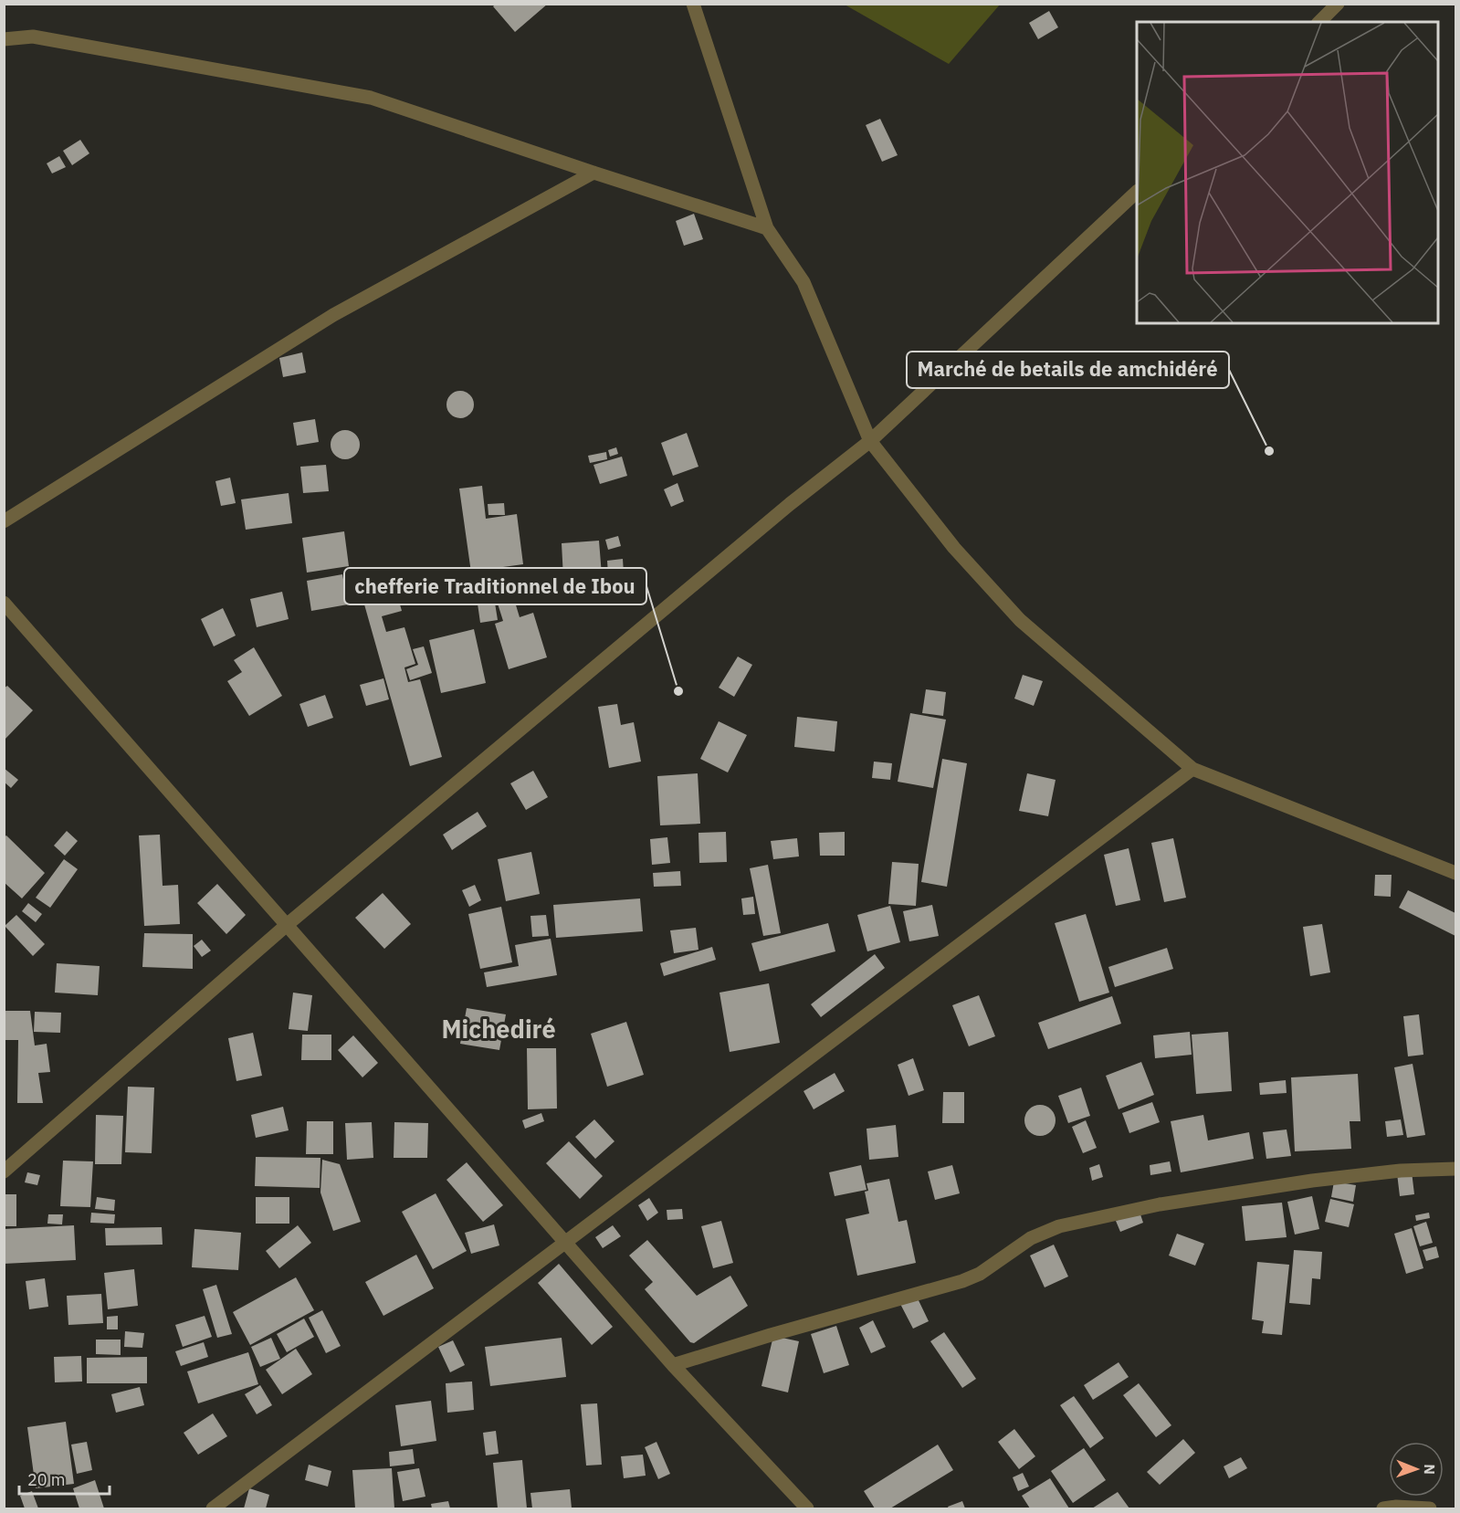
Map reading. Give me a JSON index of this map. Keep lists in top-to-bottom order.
{
  "districts": ["Michediré"],
  "places": ["Marché de betails de amchidéré", "chefferie Traditionnel de Ibou"],
  "scale_bar": "20 m",
  "north": "right"
}
